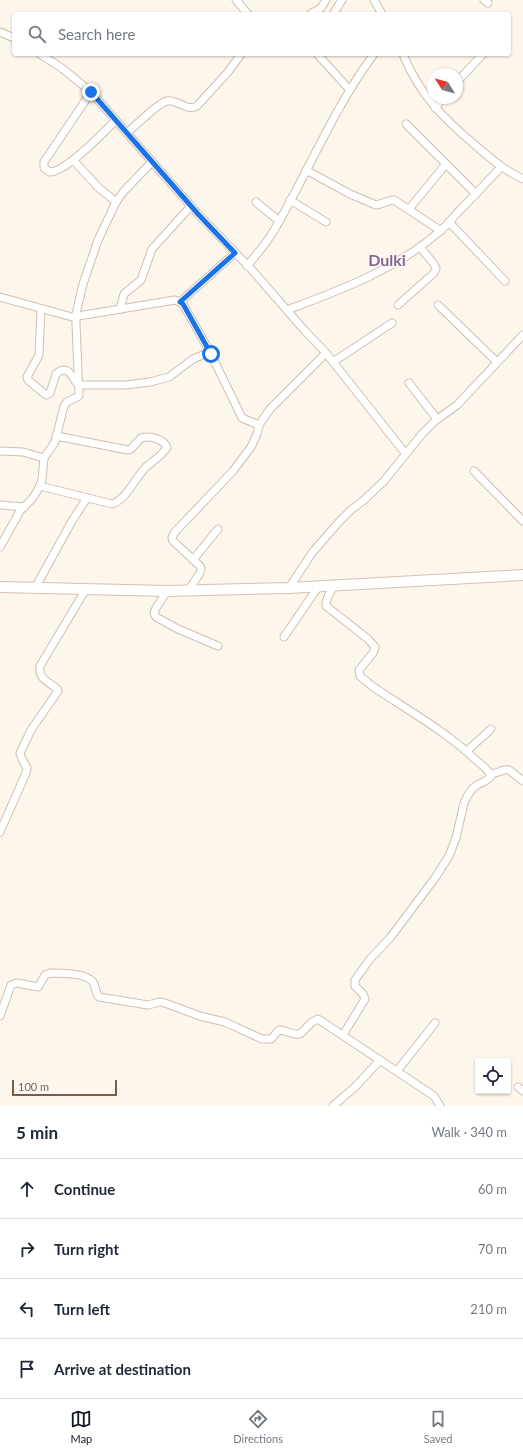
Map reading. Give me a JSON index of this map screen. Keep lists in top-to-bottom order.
{
  "districts": ["Dulki"],
  "scale_bar": "100 m",
  "north": "top left",
  "page": {
    "search": "Search here",
    "scale": "100 m",
    "heading": ["5 min", "Walk · 340 m"],
    "list": [
      ["Continue", "60 m"],
      ["Turn right", "70 m"],
      ["Turn left", "210 m"],
      "Arrive at destination"
    ],
    "nav": ["Map", "Directions", "Saved"]
  }
}
